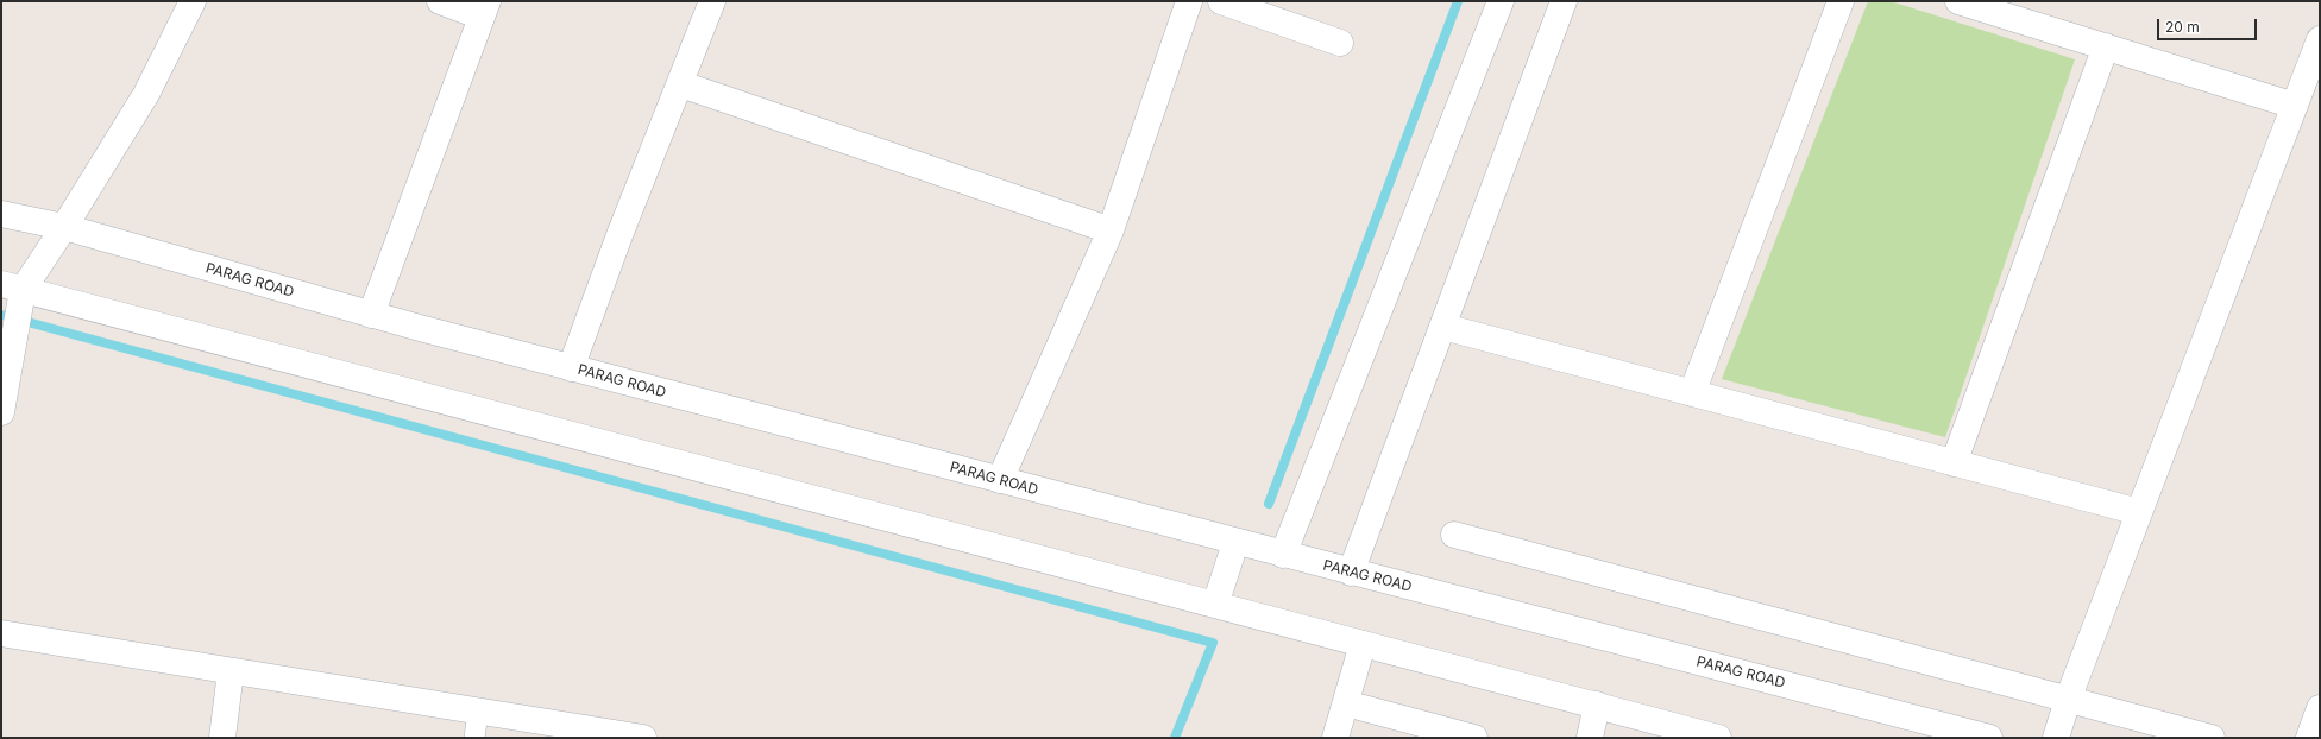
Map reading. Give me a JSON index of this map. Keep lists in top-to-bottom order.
{
  "streets": {
    "street": ["PARAG ROAD"]
  },
  "scale_bar": "20 m"
}
